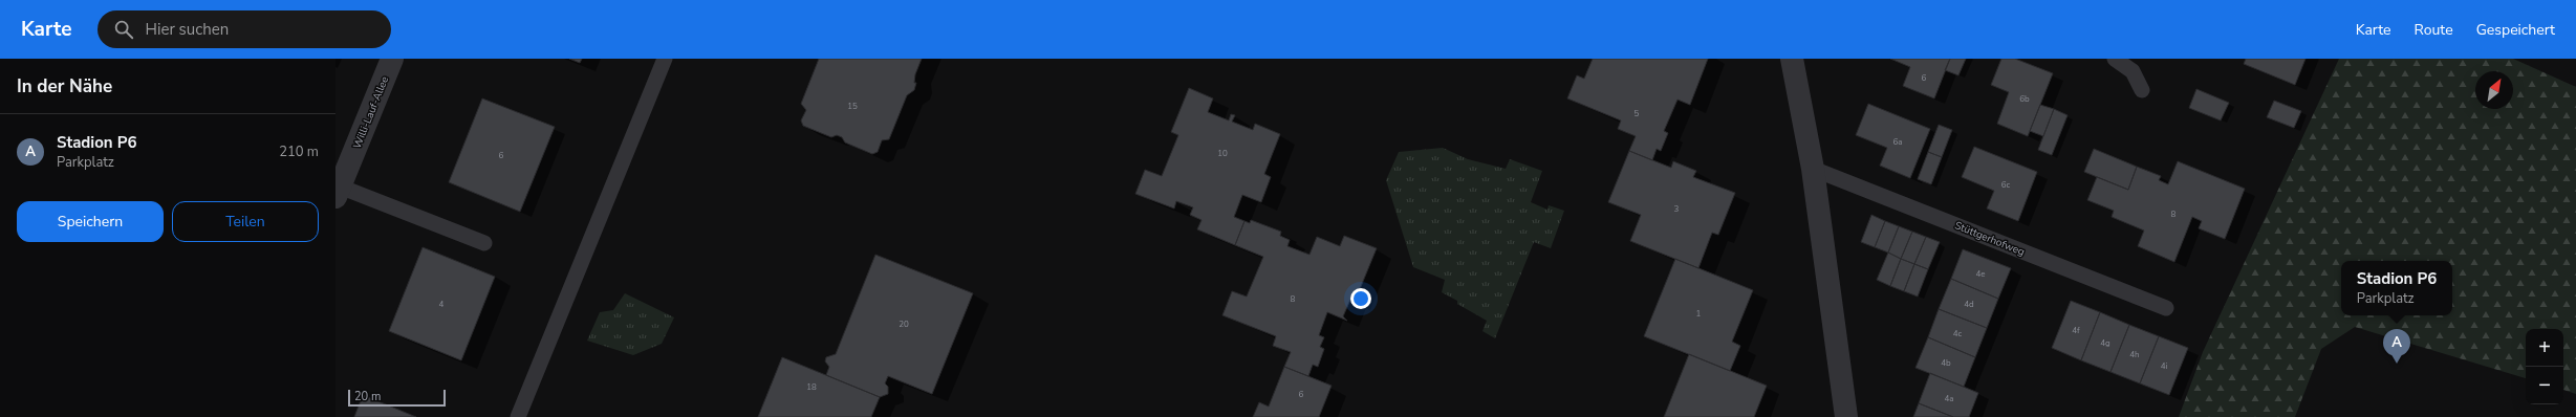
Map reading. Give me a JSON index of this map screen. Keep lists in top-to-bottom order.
{
  "streets": {
    "street": ["Willi-Lauf-Allee"],
    "lane": ["Stüttgerhofweg"]
  },
  "house_numbers": [
    "6",
    "6b",
    "15",
    "5",
    "6a",
    "10",
    "6",
    "6c",
    "3",
    "8",
    "4e",
    "8",
    "4",
    "4d",
    "1",
    "20",
    "4f",
    "4c",
    "4g",
    "4h",
    "4b",
    "4i",
    "18",
    "6",
    "4a"
  ],
  "scale_bar": "20 m",
  "north": "top right",
  "page": {
    "header": "Karte",
    "search": "Hier suchen",
    "nav": ["Karte", "Route", "Gespeichert"],
    "heading": "In der Nähe",
    "list": [
      {
        "mark": "A",
        "name": "Stadion P6",
        "note": "Parkplatz",
        "value": "210 m"
      }
    ],
    "buttons": ["Speichern", "Teilen"],
    "popup": ["Stadion P6", "Parkplatz"],
    "map_buttons": ["+", "−"],
    "pins": "A",
    "scale": "20 m"
  }
}
